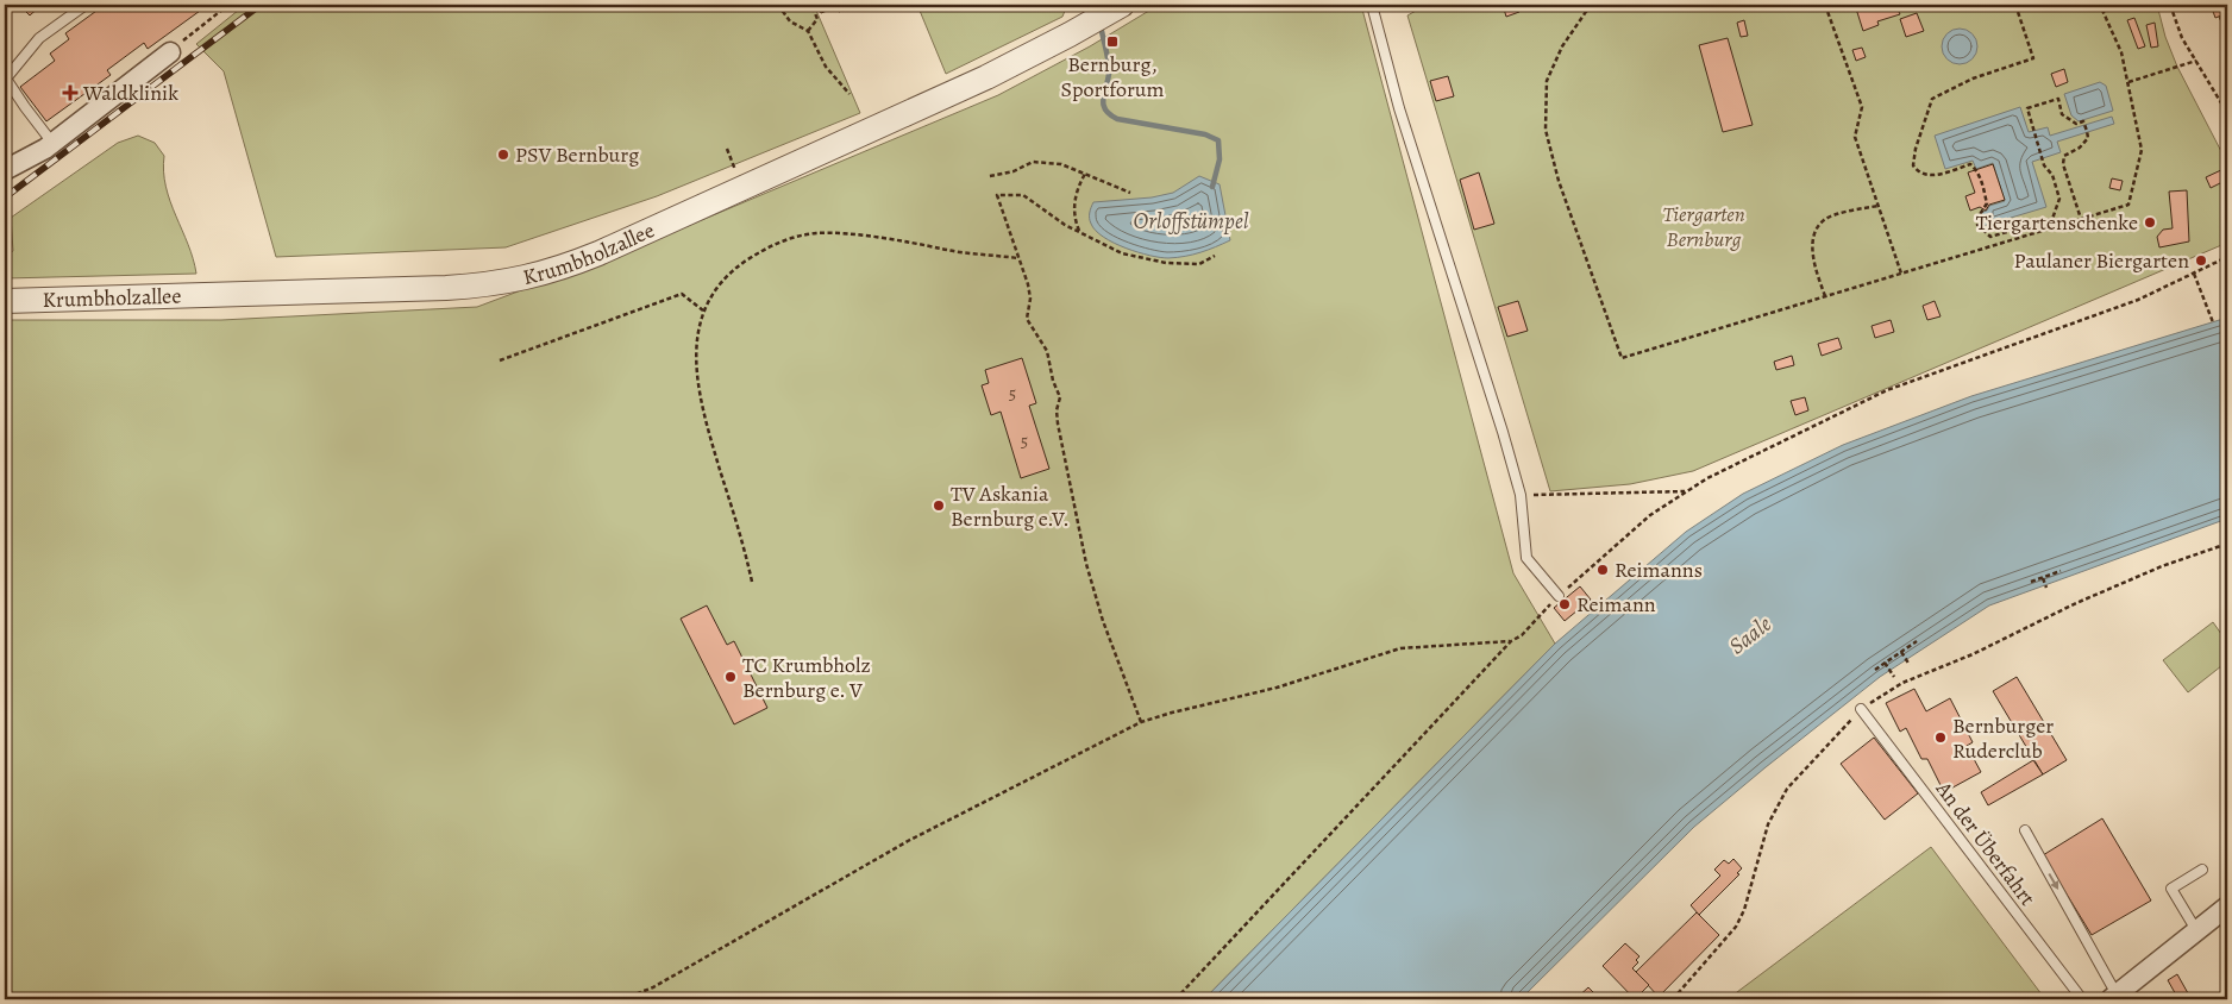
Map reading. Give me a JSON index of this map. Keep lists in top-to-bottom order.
{
  "streets": {
    "street": ["Krumbholzallee"],
    "lane": ["An der Überfahrt"]
  },
  "water": ["Orloffstümpel", "Saale"],
  "parks": ["Tiergarten Bernburg"],
  "places": {
    "transit": ["Bernburg, Sportforum"],
    "health": ["Waldklinik"],
    "other": [
      "PSV Bernburg",
      "Tiergartenschenke",
      "Paulaner Biergarten",
      "TV Askania Bernburg e.V.",
      "Reimanns",
      "Reimann",
      "TC Krumbholz Bernburg e. V",
      "Bernburger Ruderclub"
    ]
  },
  "house_numbers": ["5", "5"]
}
